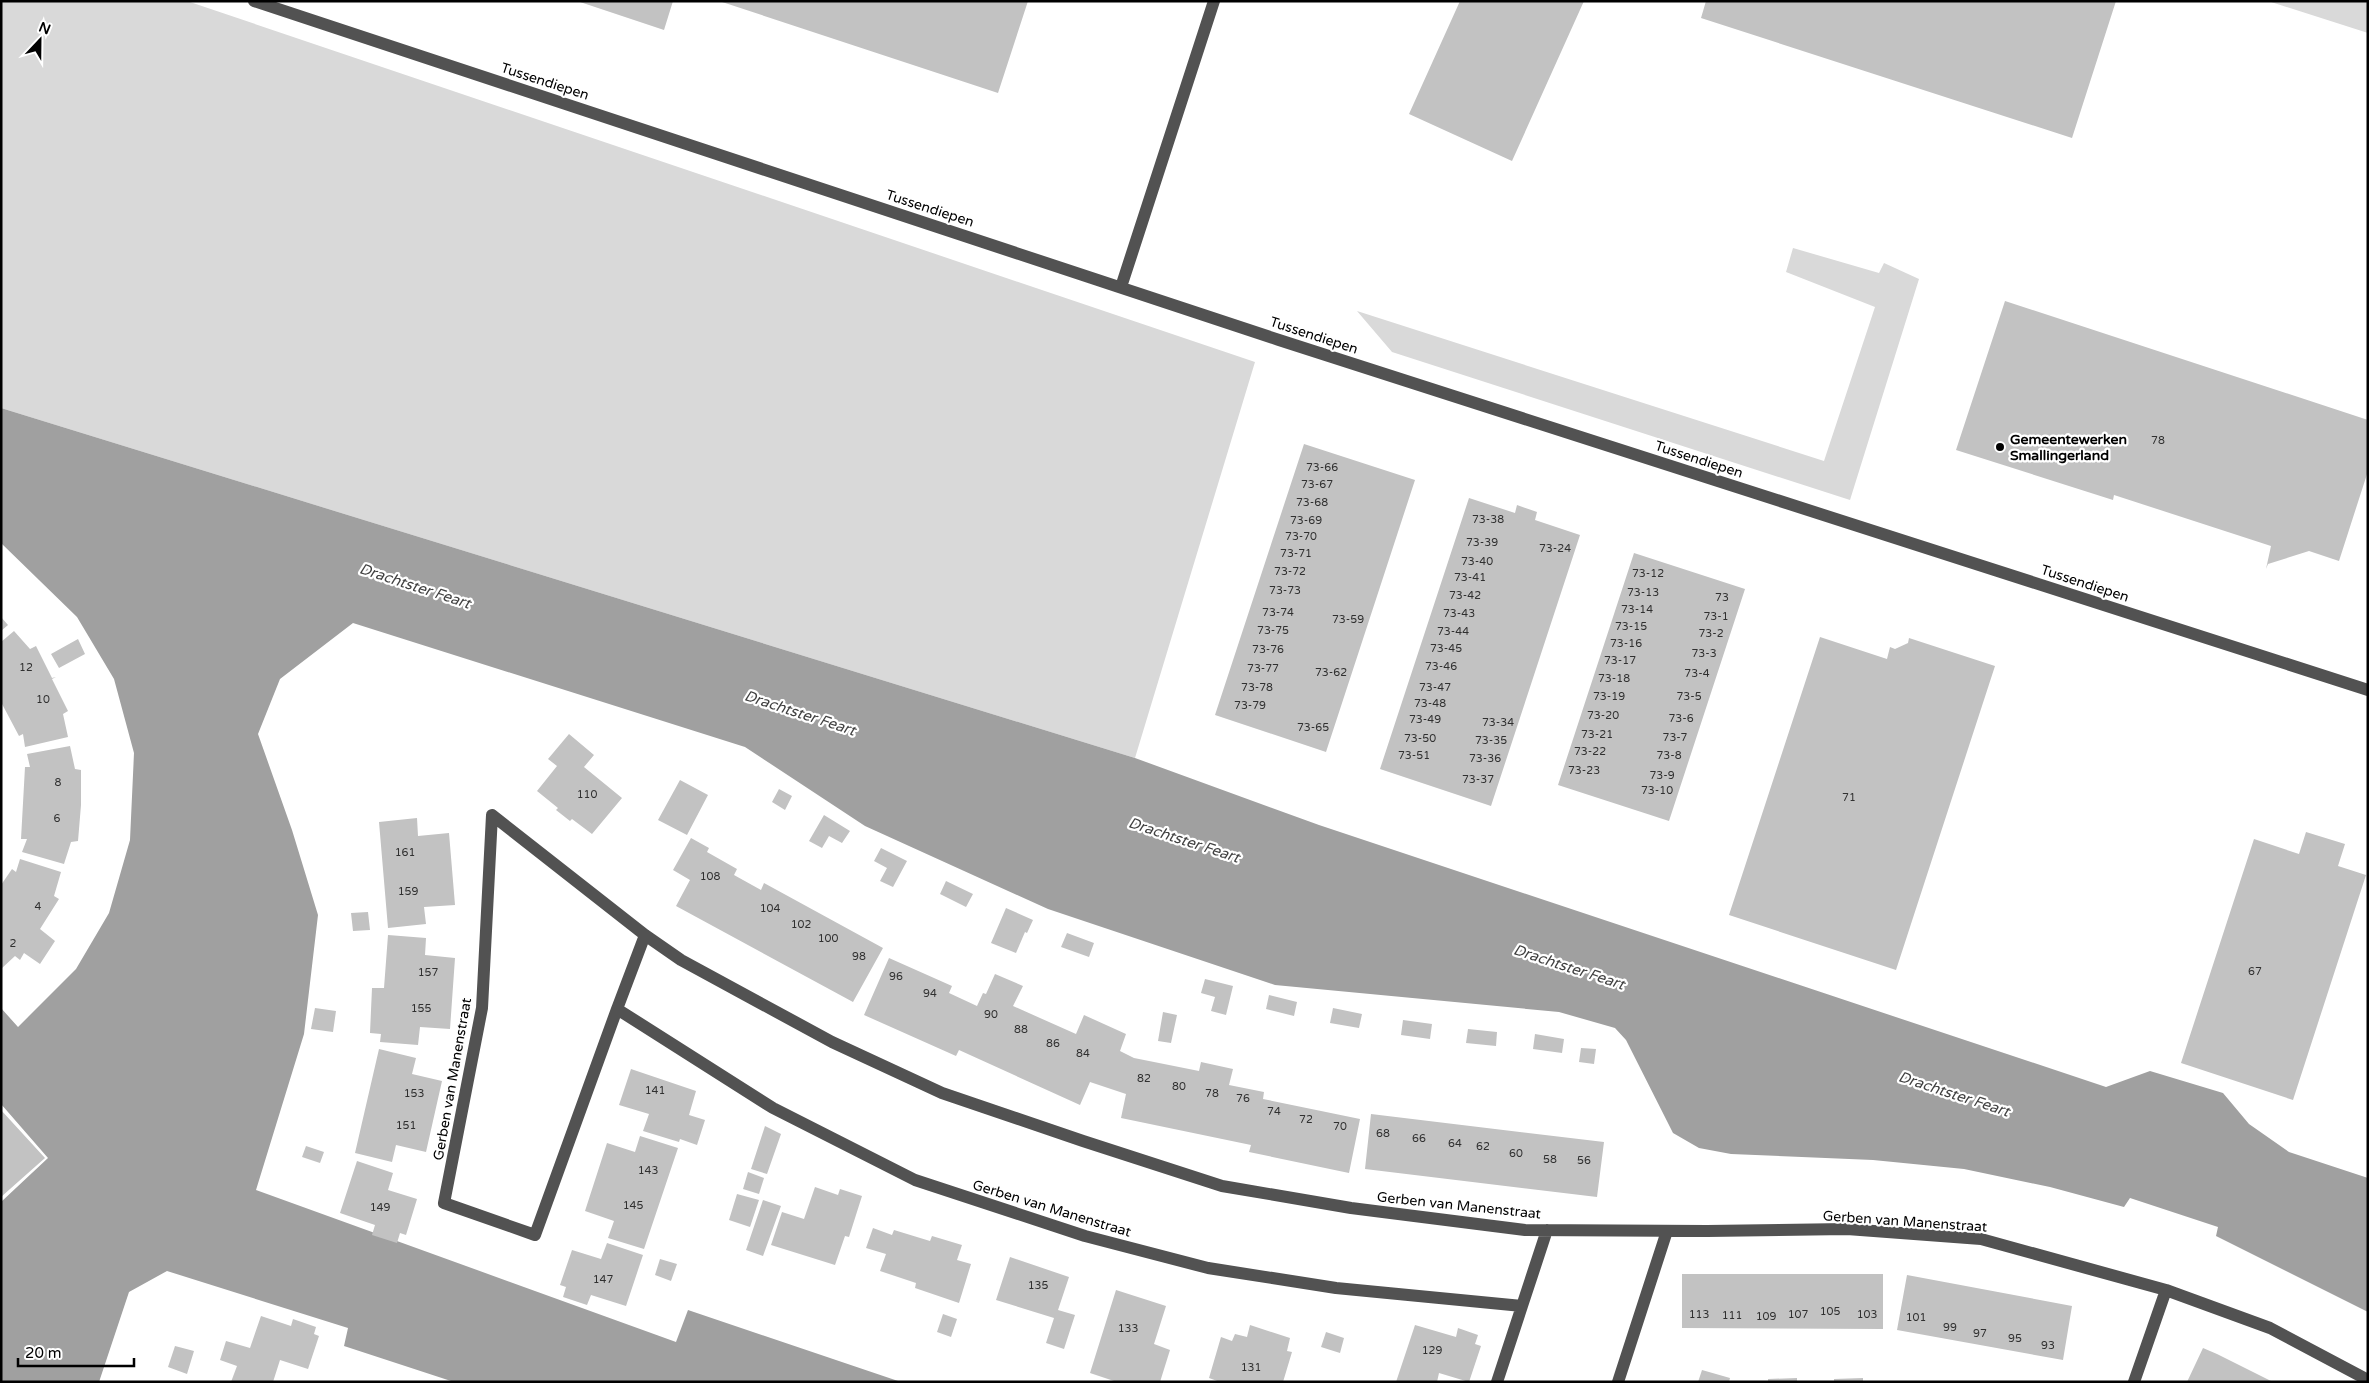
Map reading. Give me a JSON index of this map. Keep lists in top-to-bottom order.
{
  "streets": {
    "street": ["Tussendiepen", "Gerben van Manenstraat"]
  },
  "water": ["Drachtster Feart"],
  "places": ["Gemeentewerken Smallingerland"],
  "house_numbers": [
    "78",
    "73-66",
    "73-67",
    "73-68",
    "73-38",
    "73-69",
    "73-70",
    "73-39",
    "73-24",
    "73-71",
    "73-40",
    "73-72",
    "73-12",
    "73-41",
    "73-73",
    "73-13",
    "73-42",
    "73",
    "73-14",
    "73-74",
    "73-43",
    "73-1",
    "73-59",
    "73-15",
    "73-75",
    "73-44",
    "73-2",
    "73-16",
    "73-45",
    "73-76",
    "73-3",
    "73-17",
    "73-46",
    "12",
    "73-77",
    "73-62",
    "73-4",
    "73-18",
    "73-78",
    "73-47",
    "73-19",
    "73-5",
    "10",
    "73-48",
    "73-79",
    "73-20",
    "73-6",
    "73-49",
    "73-34",
    "73-65",
    "73-21",
    "73-7",
    "73-50",
    "73-35",
    "73-22",
    "73-51",
    "73-8",
    "73-36",
    "73-23",
    "73-9",
    "73-37",
    "8",
    "73-10",
    "110",
    "71",
    "6",
    "161",
    "108",
    "159",
    "4",
    "104",
    "102",
    "100",
    "2",
    "98",
    "67",
    "157",
    "96",
    "94",
    "155",
    "90",
    "88",
    "86",
    "84",
    "82",
    "80",
    "141",
    "153",
    "78",
    "76",
    "74",
    "72",
    "151",
    "70",
    "68",
    "66",
    "64",
    "62",
    "60",
    "58",
    "56",
    "143",
    "145",
    "149",
    "147",
    "135",
    "105",
    "113",
    "107",
    "103",
    "111",
    "109",
    "101",
    "99",
    "133",
    "97",
    "95",
    "93",
    "129",
    "131"
  ],
  "scale_bar": "20 m",
  "north": "top"
}
